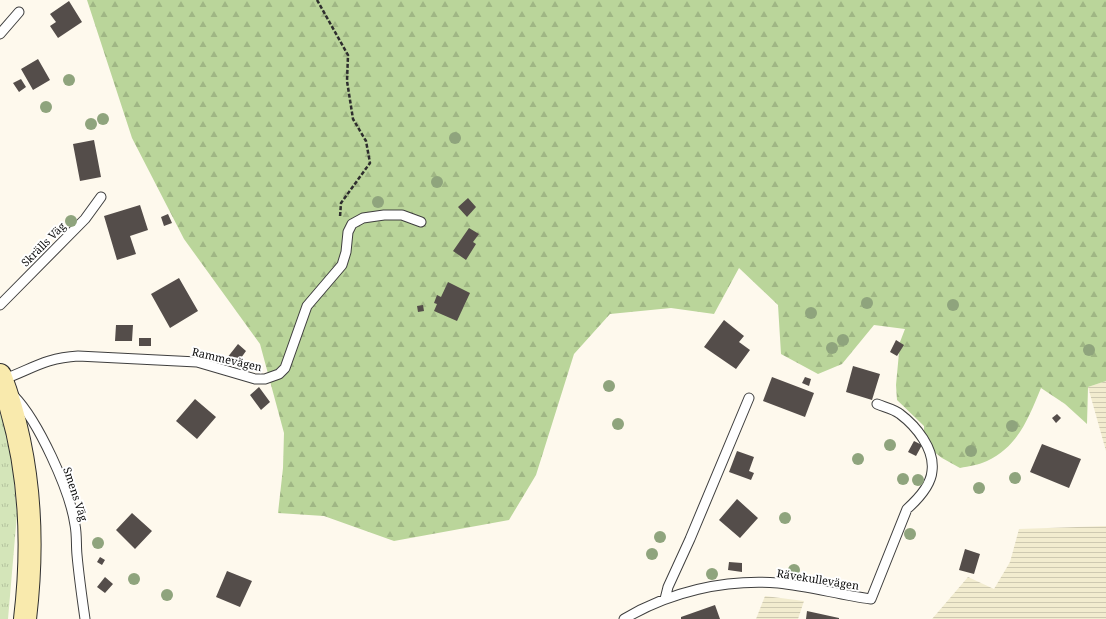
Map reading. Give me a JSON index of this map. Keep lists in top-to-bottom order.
{
  "streets": {
    "lane": [
      "Skrälls Väg",
      "Rammevägen",
      "Smens Väg",
      "Rävekullevägen"
    ]
  },
  "crossings": [
    ["Rammevägen", "Smens Väg"]
  ]
}
